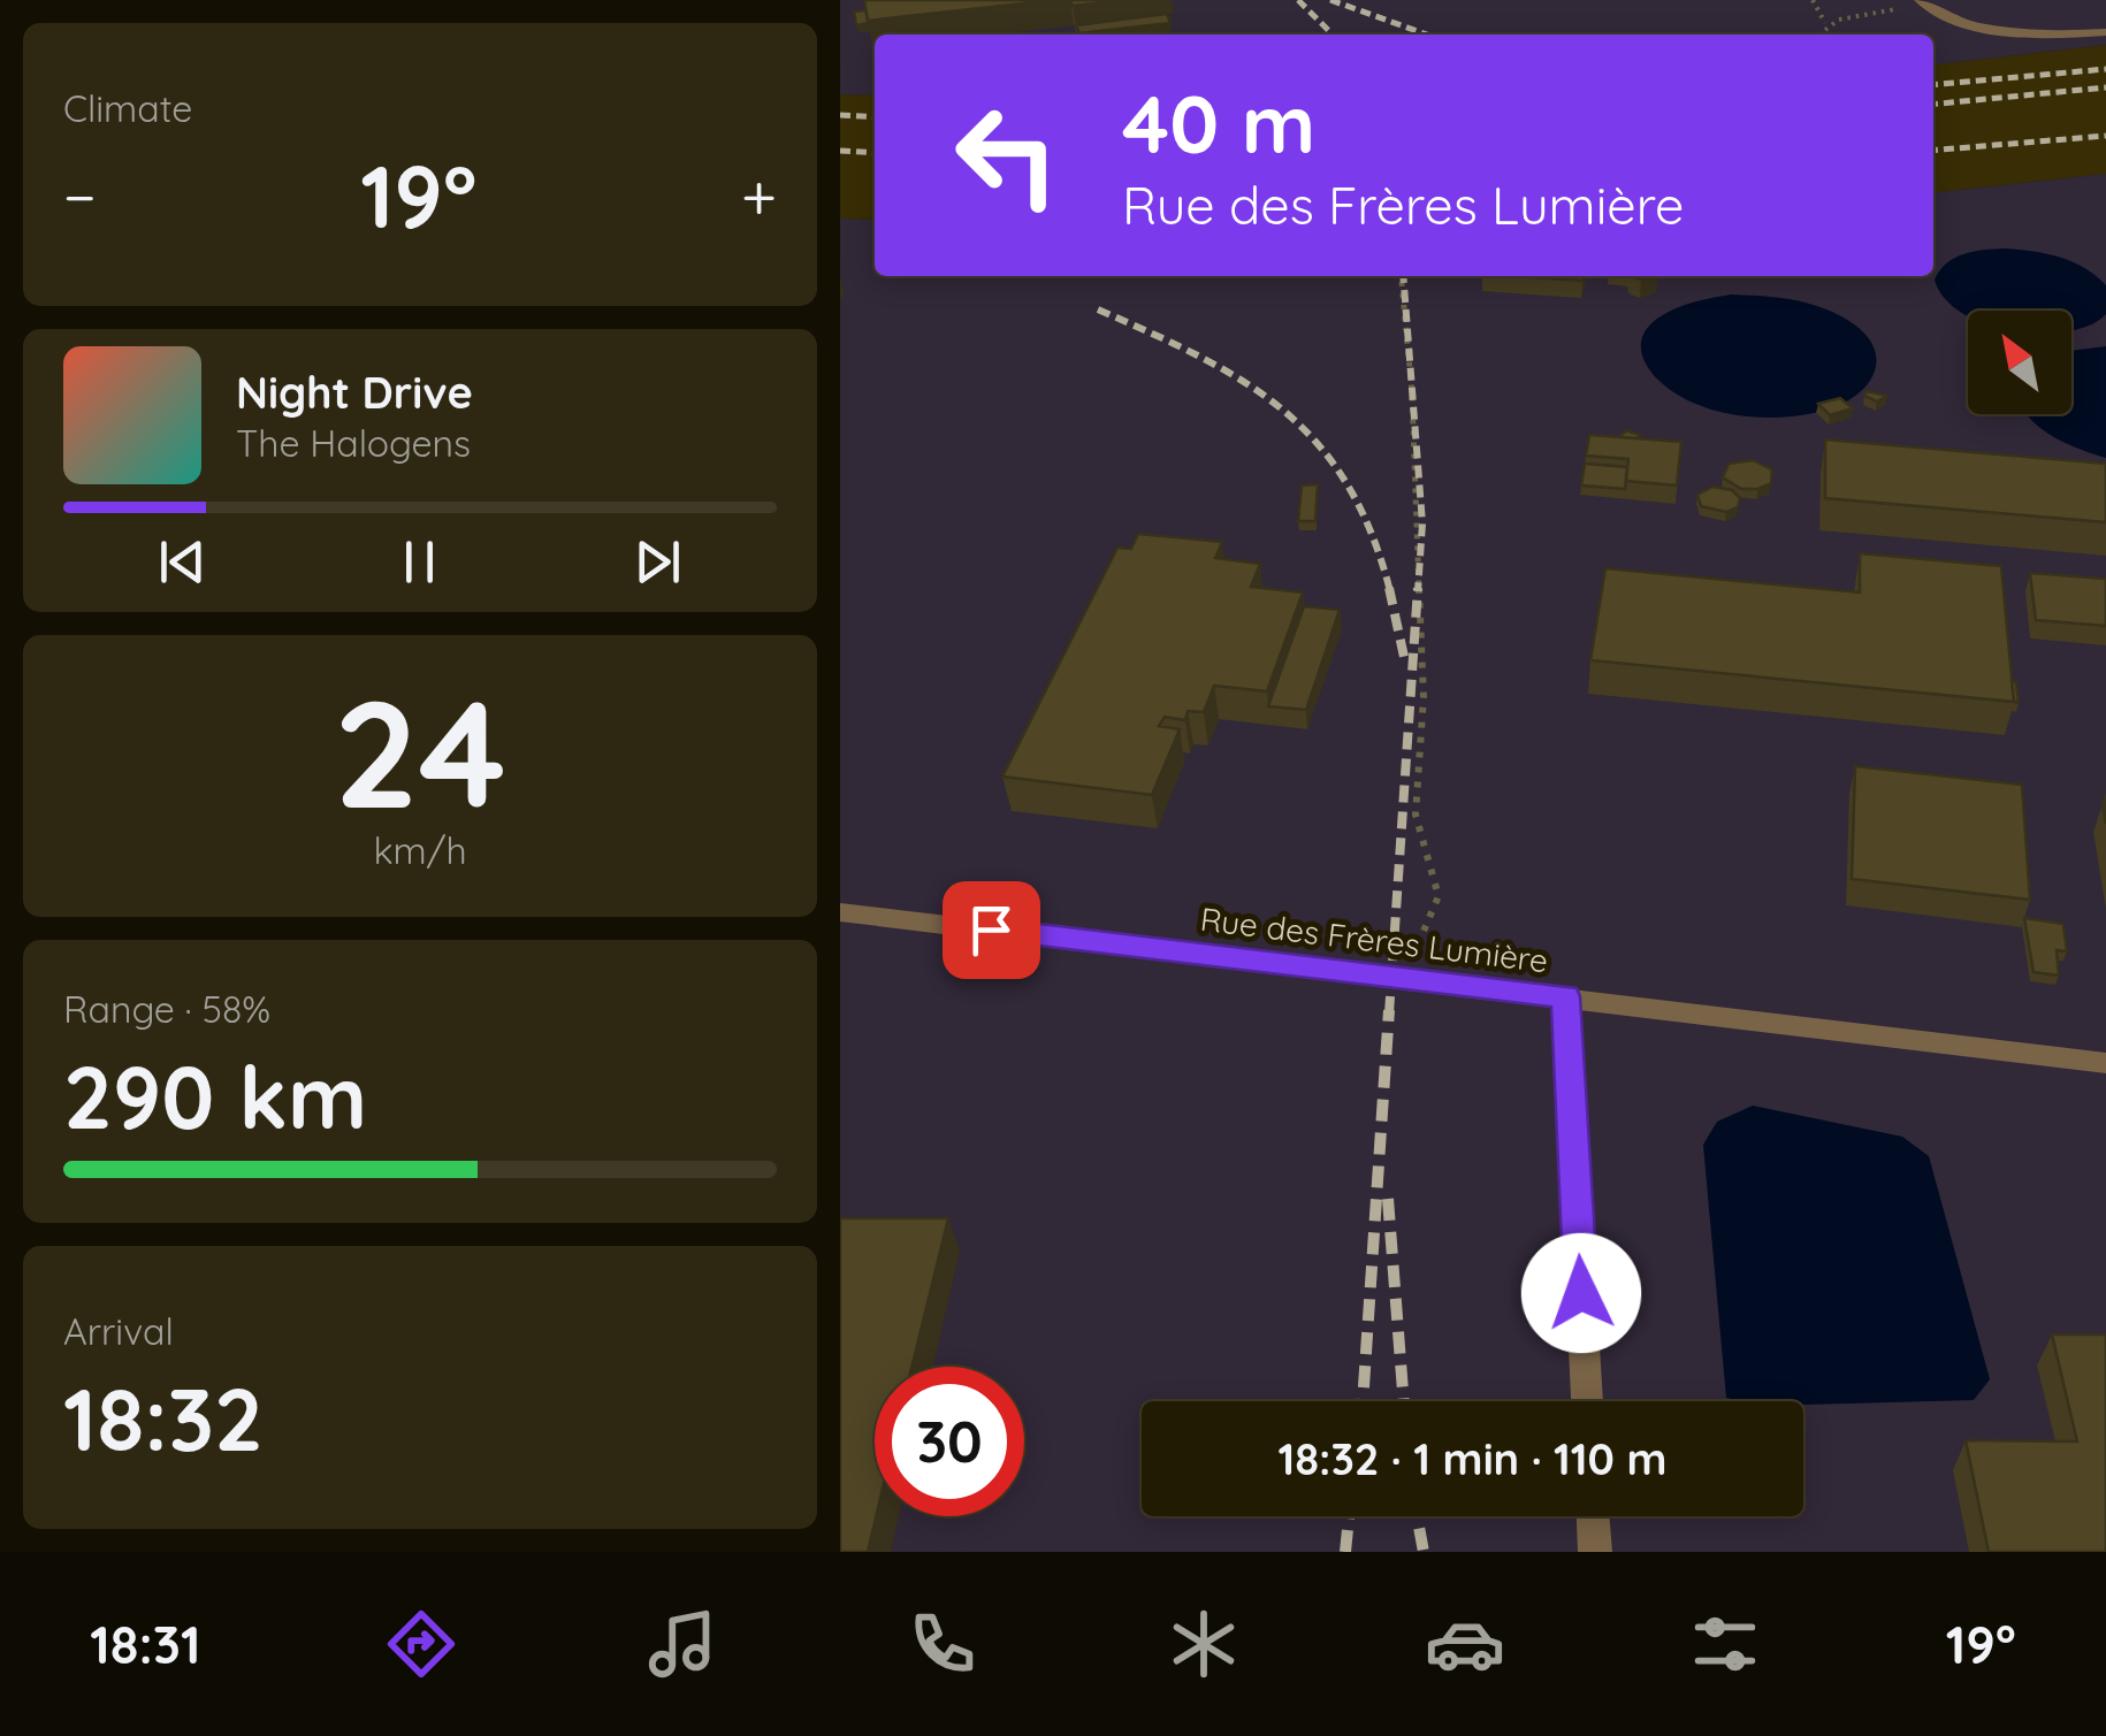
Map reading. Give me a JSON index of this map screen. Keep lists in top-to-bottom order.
{
  "streets": {
    "street": ["Rue des Frères Lumière"]
  },
  "north": "top left",
  "page": {
    "tile": [
      "Climate",
      ["24", "km/h"],
      ["Range · 58%", "290 km"],
      ["Arrival", "18:32"]
    ],
    "turn": ["40 m", "Rue des Frères Lumière"],
    "heat": ["−", "19°", "+"],
    "song": ["Night Drive", "The Halogens"],
    "limit": "30",
    "trip": "18:32 · 1 min · 110 m",
    "tabs": ["18:31", "19°"]
  }
}
